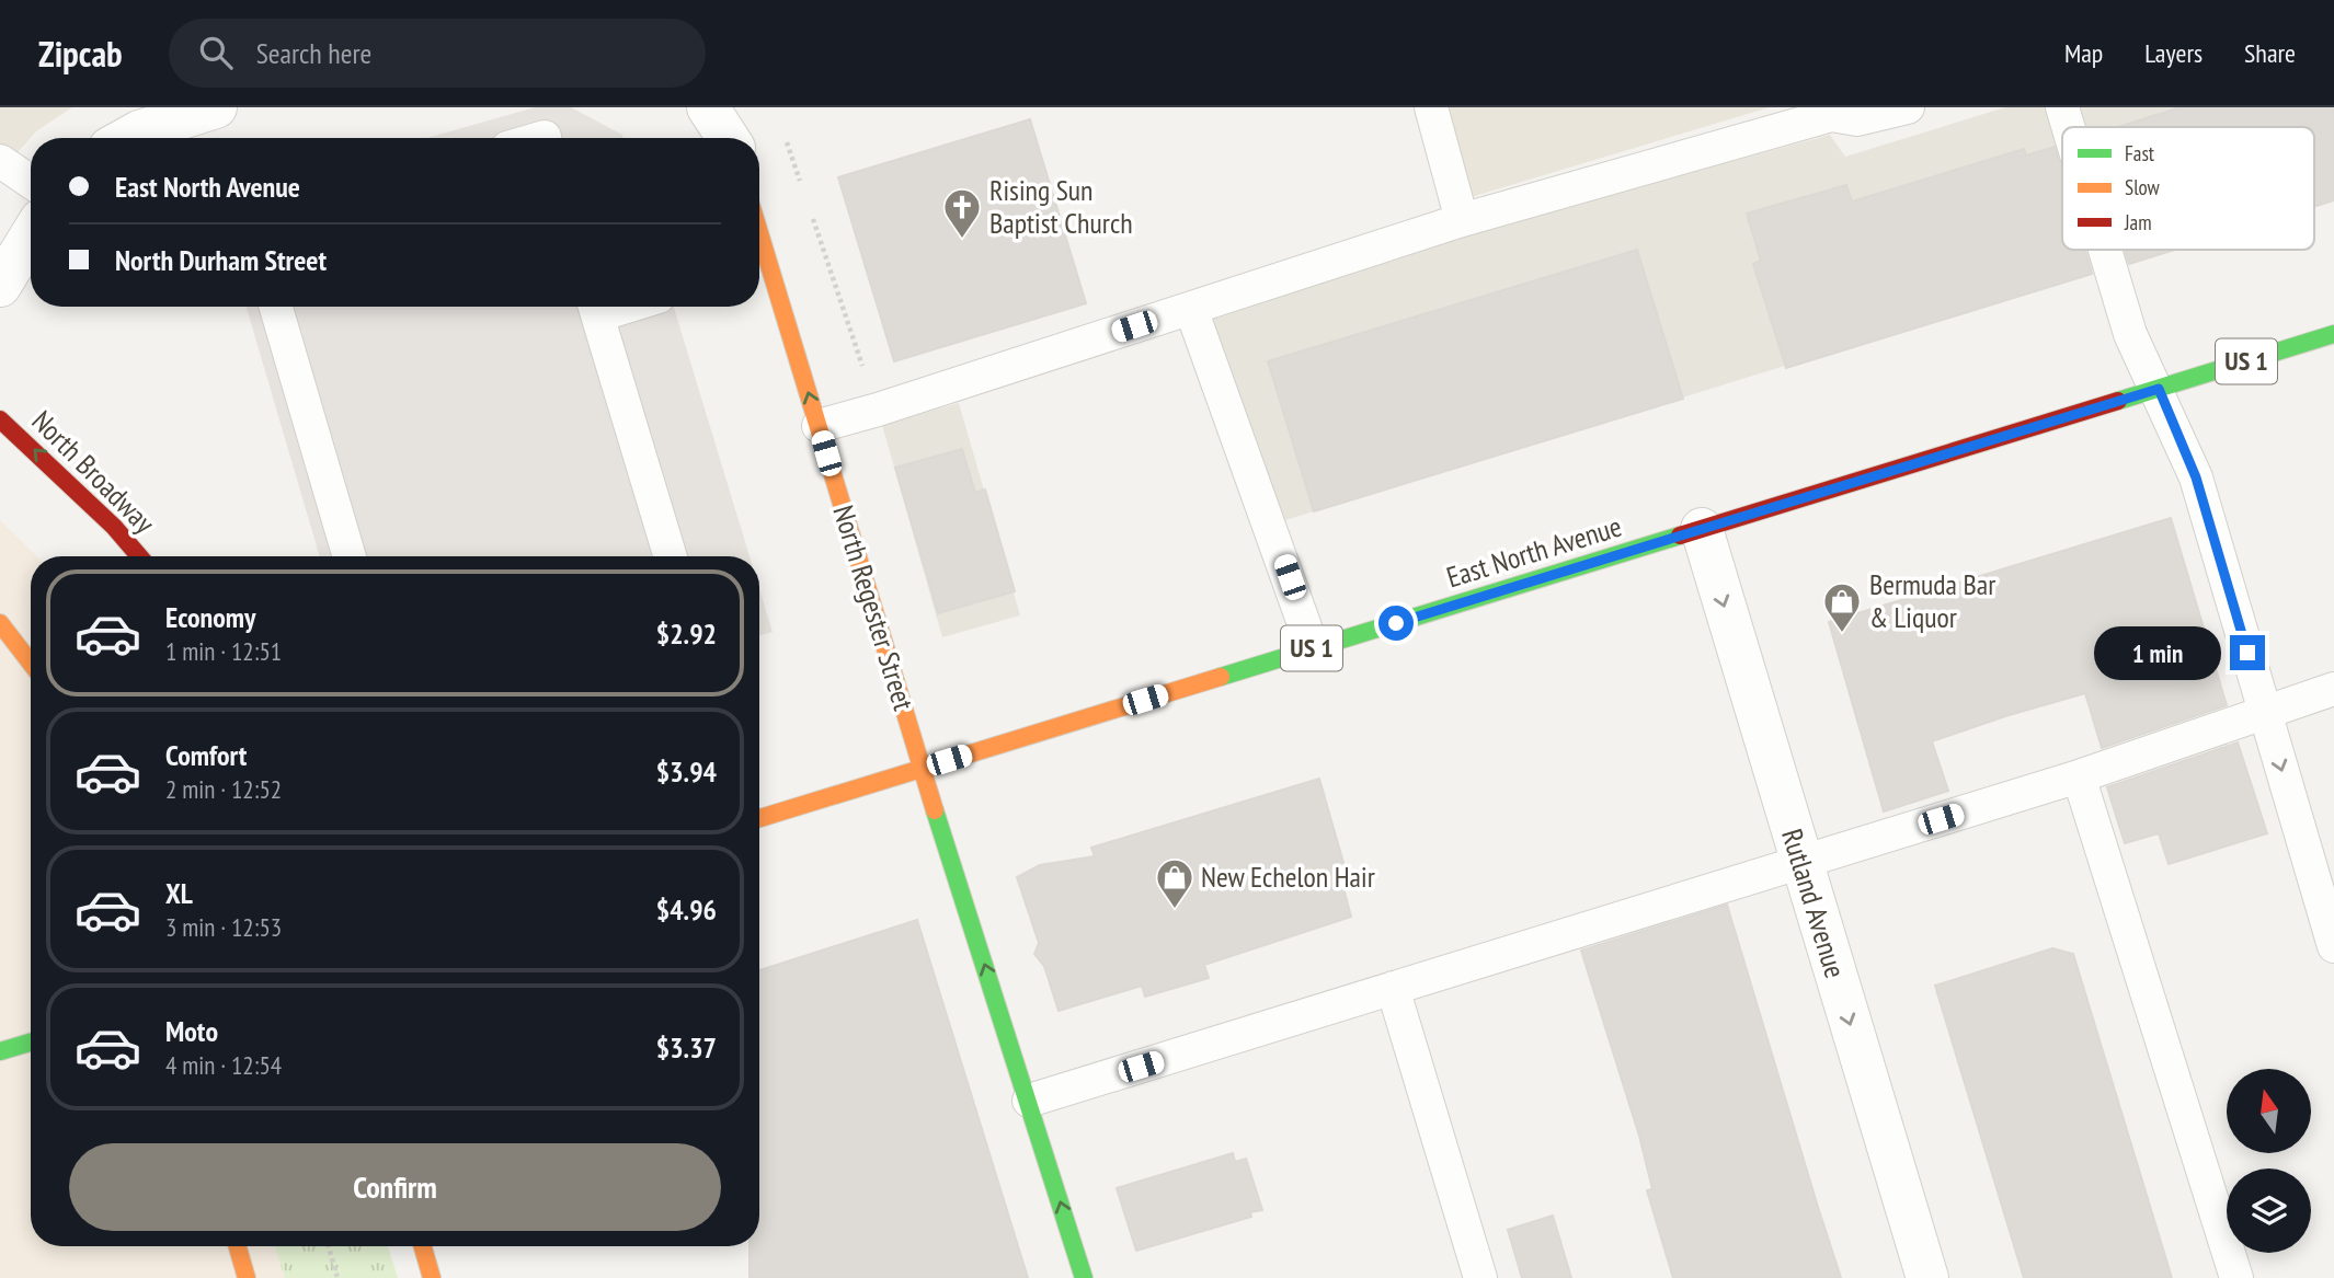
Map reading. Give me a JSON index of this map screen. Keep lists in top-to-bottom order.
{
  "streets": {
    "main road": [
      "US 1",
      "North Broadway",
      "East North Avenue",
      "North Regester Street"
    ],
    "street": ["Rutland Avenue"]
  },
  "crossings": [
    ["East North Avenue", "North Regester Street"],
    ["East North Avenue", "Rutland Avenue"]
  ],
  "one_way": ["North Broadway", "North Regester Street", "Rutland Avenue"],
  "places": {
    "church": ["Rising Sun Baptist Church"],
    "shop": ["Bermuda Bar & Liquor", "New Echelon Hair"]
  },
  "legend": ["Fast", "Slow", "Jam"],
  "north": "top",
  "page": {
    "header": "Zipcab",
    "search": "Search here",
    "nav": ["Map", "Layers", "Share"],
    "banner": ["East North Avenue", "North Durham Street"],
    "list": [
      {
        "name": "Economy",
        "note": "1 min · 12:51",
        "value": "$2.92"
      },
      {
        "name": "Comfort",
        "note": "2 min · 12:52",
        "value": "$3.94"
      },
      {
        "name": "XL",
        "note": "3 min · 12:53",
        "value": "$4.96"
      },
      {
        "name": "Moto",
        "note": "4 min · 12:54",
        "value": "$3.37"
      }
    ],
    "bubble": "1 min",
    "buttons": "Confirm"
  }
}
